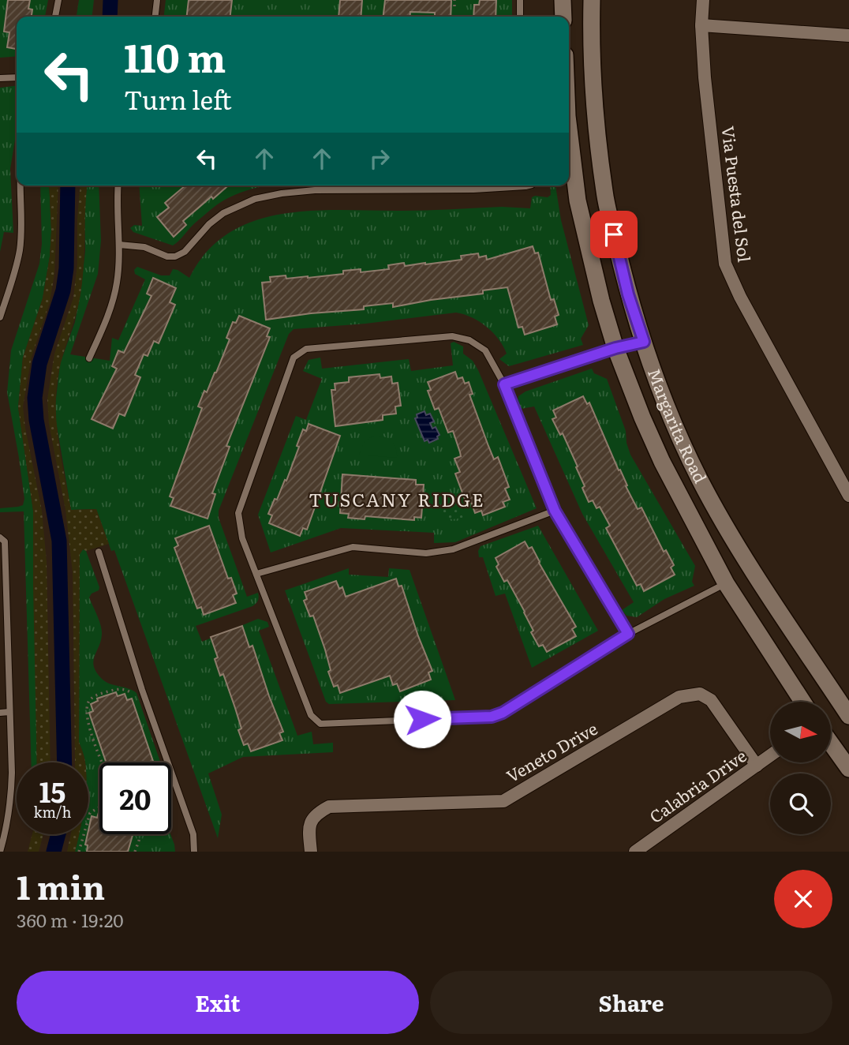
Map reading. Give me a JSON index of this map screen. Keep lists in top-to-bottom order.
{
  "streets": {
    "main road": ["Margarita Road"],
    "street": ["Via Puesta del Sol", "Veneto Drive", "Calabria Drive"]
  },
  "crossings": [
    ["Veneto Drive", "Calabria Drive"]
  ],
  "districts": ["TUSCANY RIDGE"],
  "north": "right",
  "page": {
    "turn": ["110 m", "Turn left"],
    "speed": "15 km/h",
    "limit": "20",
    "heading": ["1 min", "360 m · 19:20"],
    "buttons": ["Exit", "Share"]
  }
}
